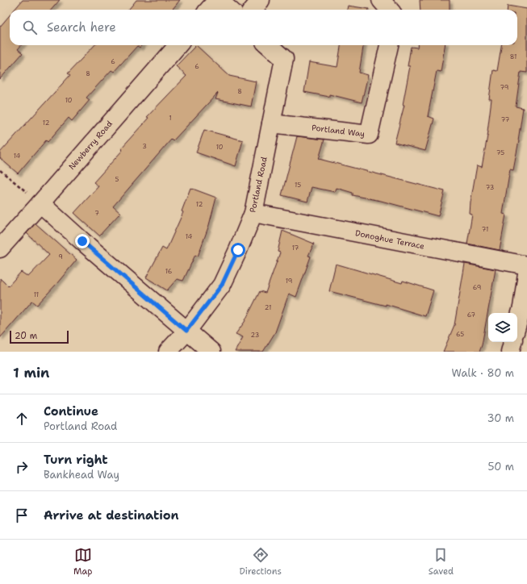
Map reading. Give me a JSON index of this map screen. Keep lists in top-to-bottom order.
{
  "streets": {
    "street": [
      "Portland Way",
      "Newberry Road",
      "Portland Road",
      "Donoghue Terrace"
    ]
  },
  "crossings": [
    ["Portland Way", "Portland Road"],
    ["Portland Road", "Donoghue Terrace"]
  ],
  "house_numbers": [
    "81",
    "6",
    "6",
    "8",
    "79",
    "8",
    "10",
    "1",
    "77",
    "12",
    "3",
    "10",
    "75",
    "14",
    "5",
    "15",
    "73",
    "12",
    "7",
    "71",
    "14",
    "17",
    "9",
    "16",
    "19",
    "69",
    "11",
    "21",
    "67",
    "65",
    "23"
  ],
  "scale_bar": "20 m",
  "page": {
    "search": "Search here",
    "scale": "20 m",
    "heading": ["1 min", "Walk · 80 m"],
    "list": [
      ["Continue", "Portland Road", "30 m"],
      ["Turn right", "Bankhead Way", "50 m"],
      "Arrive at destination"
    ],
    "nav": ["Map", "Directions", "Saved"]
  }
}
